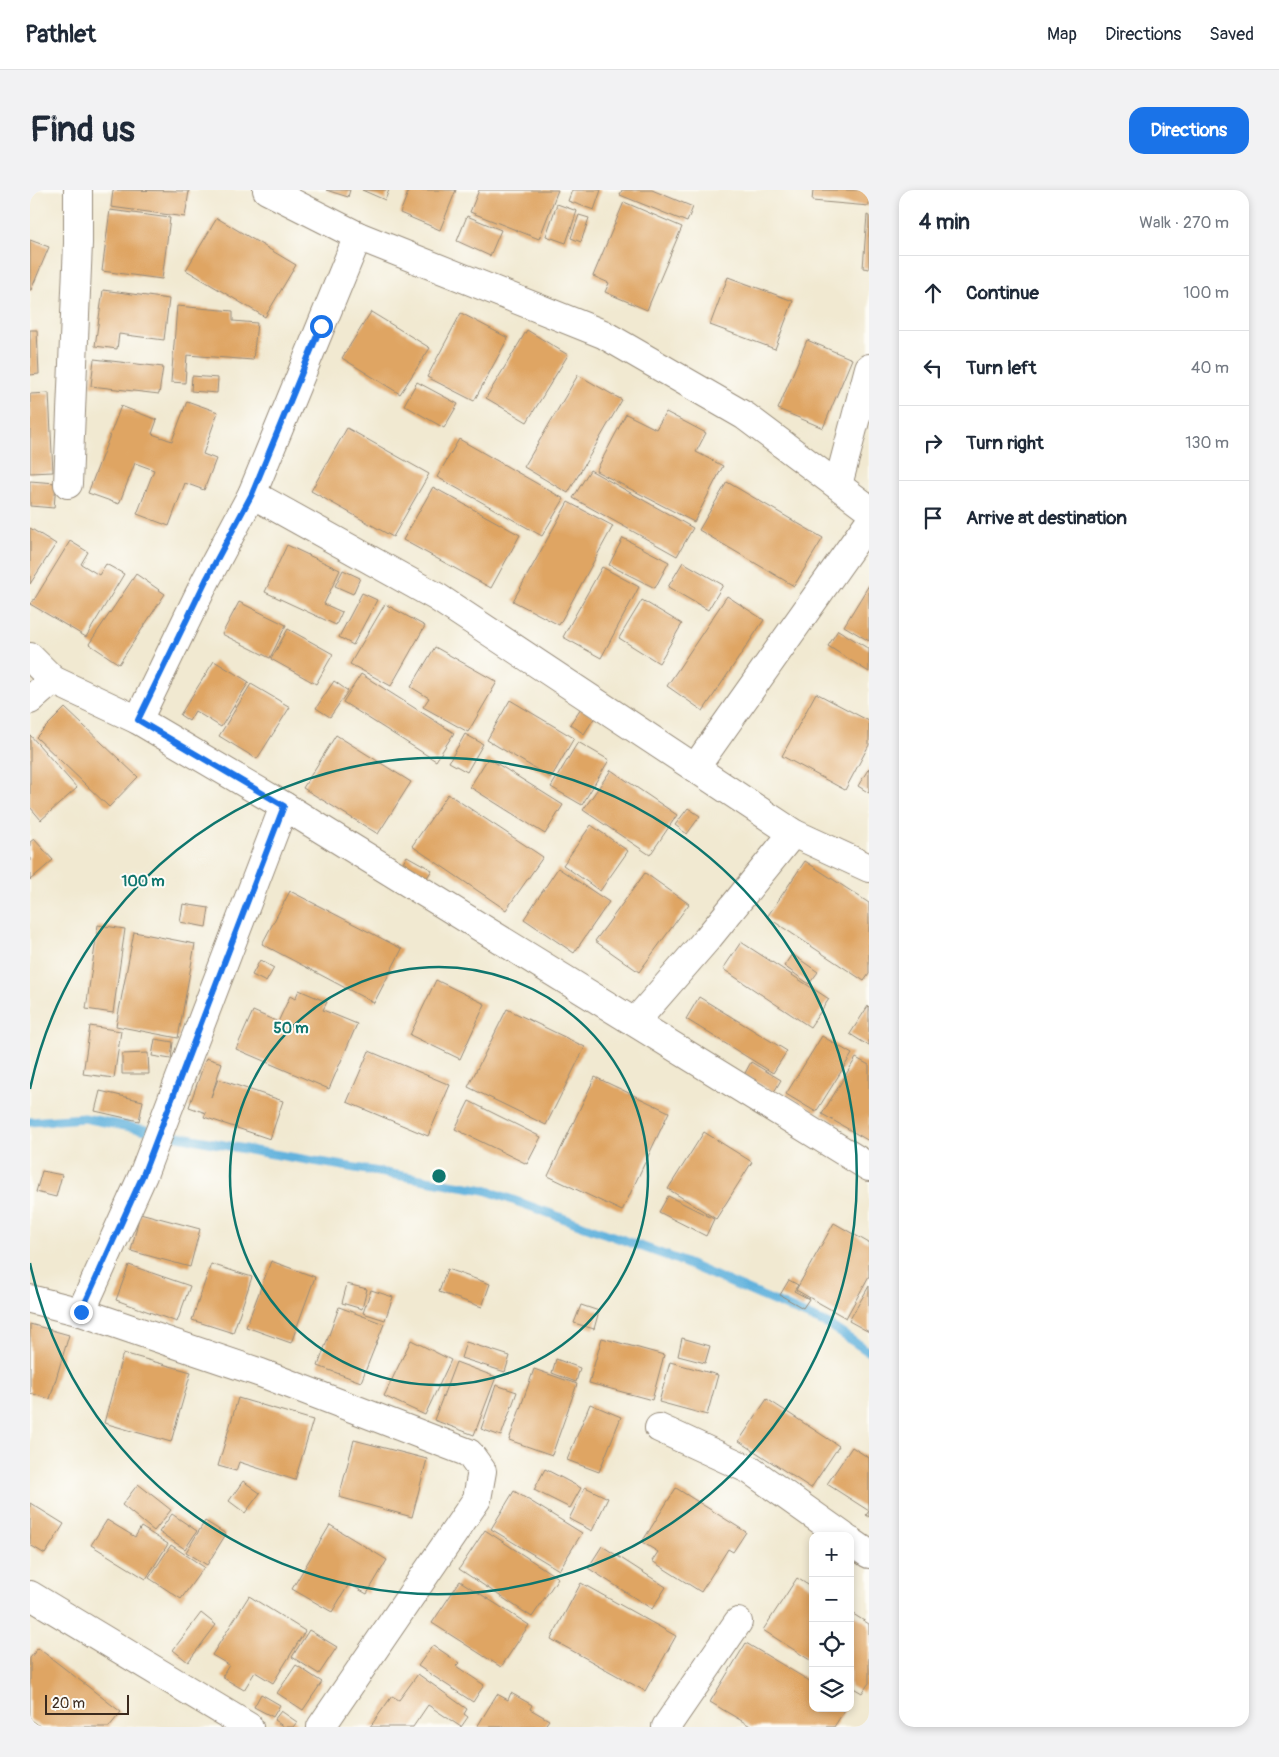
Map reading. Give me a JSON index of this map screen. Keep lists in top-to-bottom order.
{
  "scale_bar": "20 m",
  "page": {
    "header": "Pathlet",
    "nav": ["Map", "Directions", "Saved"],
    "buttons": "Directions",
    "title": "Find us",
    "heading": ["4 min", "Walk · 270 m"],
    "list": [
      ["Continue", "100 m"],
      ["Turn left", "40 m"],
      ["Turn right", "130 m"],
      "Arrive at destination"
    ],
    "map_buttons": ["+", "−"],
    "scale": "20 m"
  },
  "rings": ["100 m", "50 m"]
}
